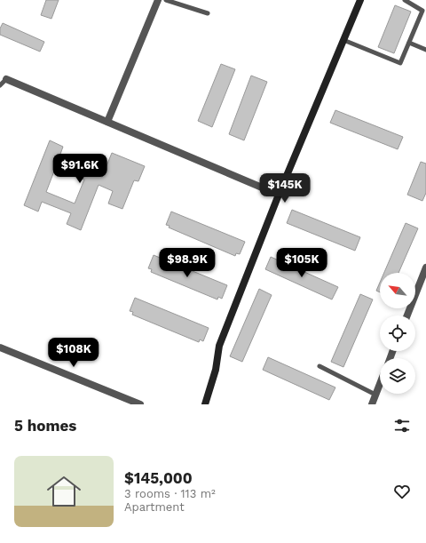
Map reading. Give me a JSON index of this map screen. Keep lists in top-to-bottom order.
{
  "north": "top left",
  "page": {
    "price": [
      "$91.6K",
      "$145K",
      "$98.9K",
      "$105K",
      "$108K"
    ],
    "heading": "5 homes",
    "list": [
      {
        "name": "$145,000",
        "note": "3 rooms · 113 m² · Apartment"
      }
    ]
  }
}
